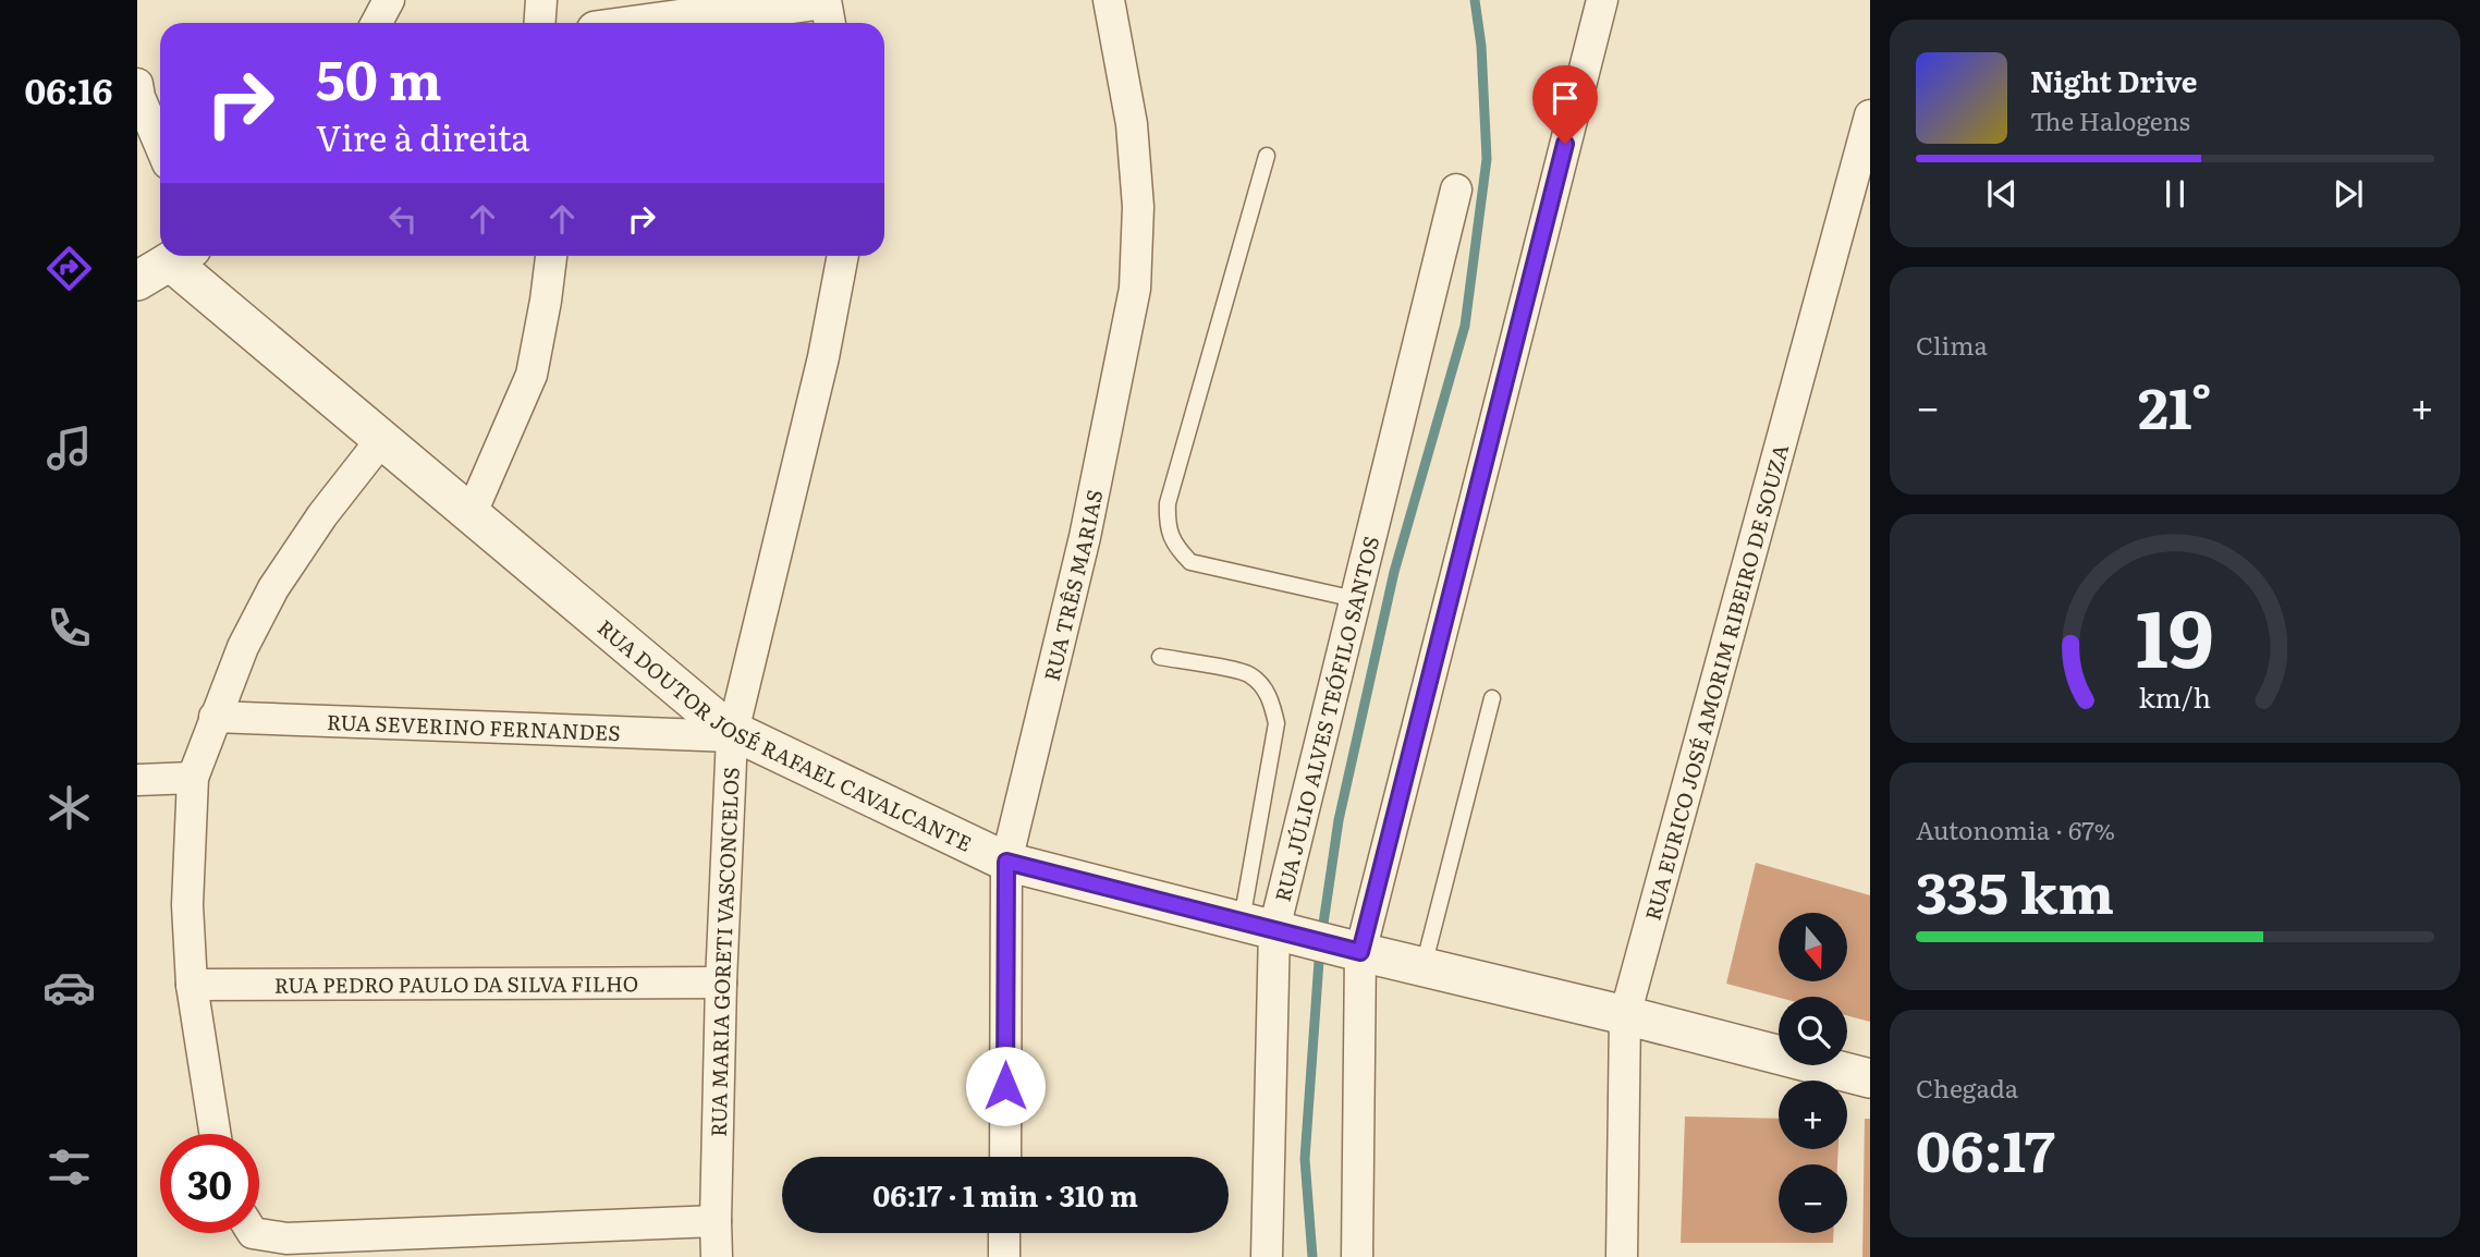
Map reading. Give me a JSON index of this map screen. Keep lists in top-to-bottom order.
{
  "streets": {
    "street": [
      "RUA TRÊS MARIAS",
      "RUA EURICO JOSÉ AMORIM RIBEIRO DE SOUZA",
      "RUA JÚLIO ALVES TEÓFILO SANTOS",
      "RUA SEVERINO FERNANDES",
      "RUA DOUTOR JOSÉ RAFAEL CAVALCANTE",
      "RUA MARIA GORETI VASCONCELOS",
      "RUA PEDRO PAULO DA SILVA FILHO"
    ]
  },
  "crossings": [
    ["RUA TRÊS MARIAS", "RUA DOUTOR JOSÉ RAFAEL CAVALCANTE"],
    ["RUA EURICO JOSÉ AMORIM RIBEIRO DE SOUZA", "RUA DOUTOR JOSÉ RAFAEL CAVALCANTE"],
    ["RUA JÚLIO ALVES TEÓFILO SANTOS", "RUA DOUTOR JOSÉ RAFAEL CAVALCANTE"],
    ["RUA SEVERINO FERNANDES", "RUA DOUTOR JOSÉ RAFAEL CAVALCANTE"],
    ["RUA SEVERINO FERNANDES", "RUA MARIA GORETI VASCONCELOS"],
    ["RUA DOUTOR JOSÉ RAFAEL CAVALCANTE", "RUA MARIA GORETI VASCONCELOS"],
    ["RUA MARIA GORETI VASCONCELOS", "RUA PEDRO PAULO DA SILVA FILHO"]
  ],
  "north": "bottom",
  "page": {
    "tabs": "06:16",
    "turn": ["50 m", "Vire à direita"],
    "song": ["Night Drive", "The Halogens"],
    "tile": [
      "Clima",
      ["Autonomia · 67%", "335 km"],
      ["Chegada", "06:17"]
    ],
    "heat": ["−", "21°", "+"],
    "map_buttons": ["+", "−"],
    "limit": "30",
    "trip": "06:17 · 1 min · 310 m",
    "gauge": ["19", "km/h"]
  }
}
